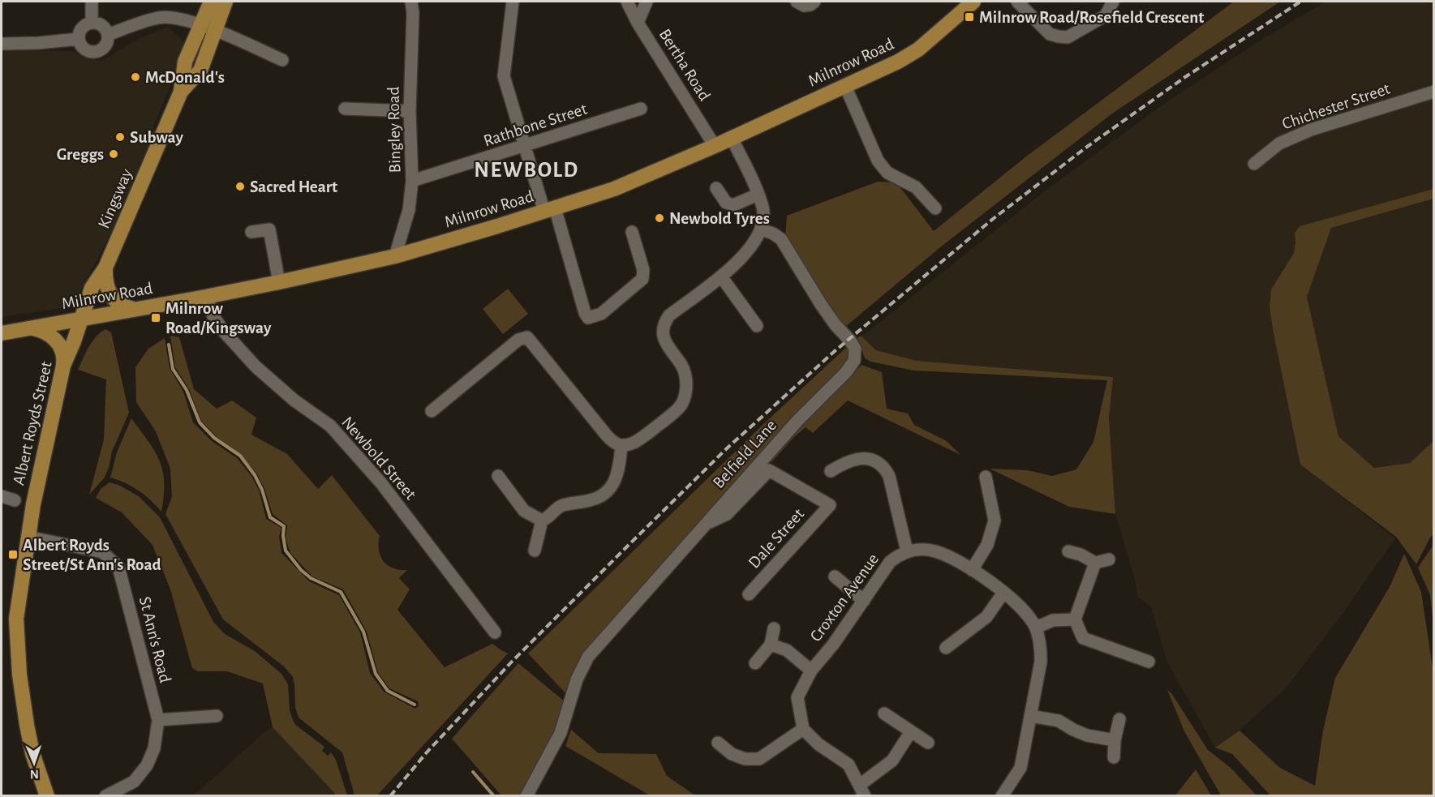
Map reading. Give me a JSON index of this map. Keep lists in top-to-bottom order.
{
  "streets": {
    "main road": ["Milnrow Road", "Kingsway", "Albert Royds Street"],
    "street": [
      "Bertha Road",
      "Chichester Street",
      "Rathbone Street",
      "Bingley Road",
      "Belfield Lane",
      "Newbold Street",
      "Dale Street",
      "Croxton Avenue",
      "St Ann's Road"
    ]
  },
  "crossings": [
    ["Milnrow Road", "Bertha Road"],
    ["Milnrow Road", "Bingley Road"],
    ["Milnrow Road", "Kingsway"],
    ["Milnrow Road", "Albert Royds Street"],
    ["Milnrow Road", "Newbold Street"],
    ["Rathbone Street", "Bingley Road"],
    ["Kingsway", "Albert Royds Street"],
    ["Albert Royds Street", "St Ann's Road"],
    ["Belfield Lane", "Dale Street"]
  ],
  "districts": ["NEWBOLD"],
  "places": {
    "transit": ["Milnrow Road/Rosefield Crescent", "Milnrow Road/Kingsway", "Albert Royds Street/St Ann's Road"],
    "other": [
      "McDonald's",
      "Subway",
      "Greggs",
      "Sacred Heart",
      "Newbold Tyres"
    ]
  },
  "north": "bottom"
}
